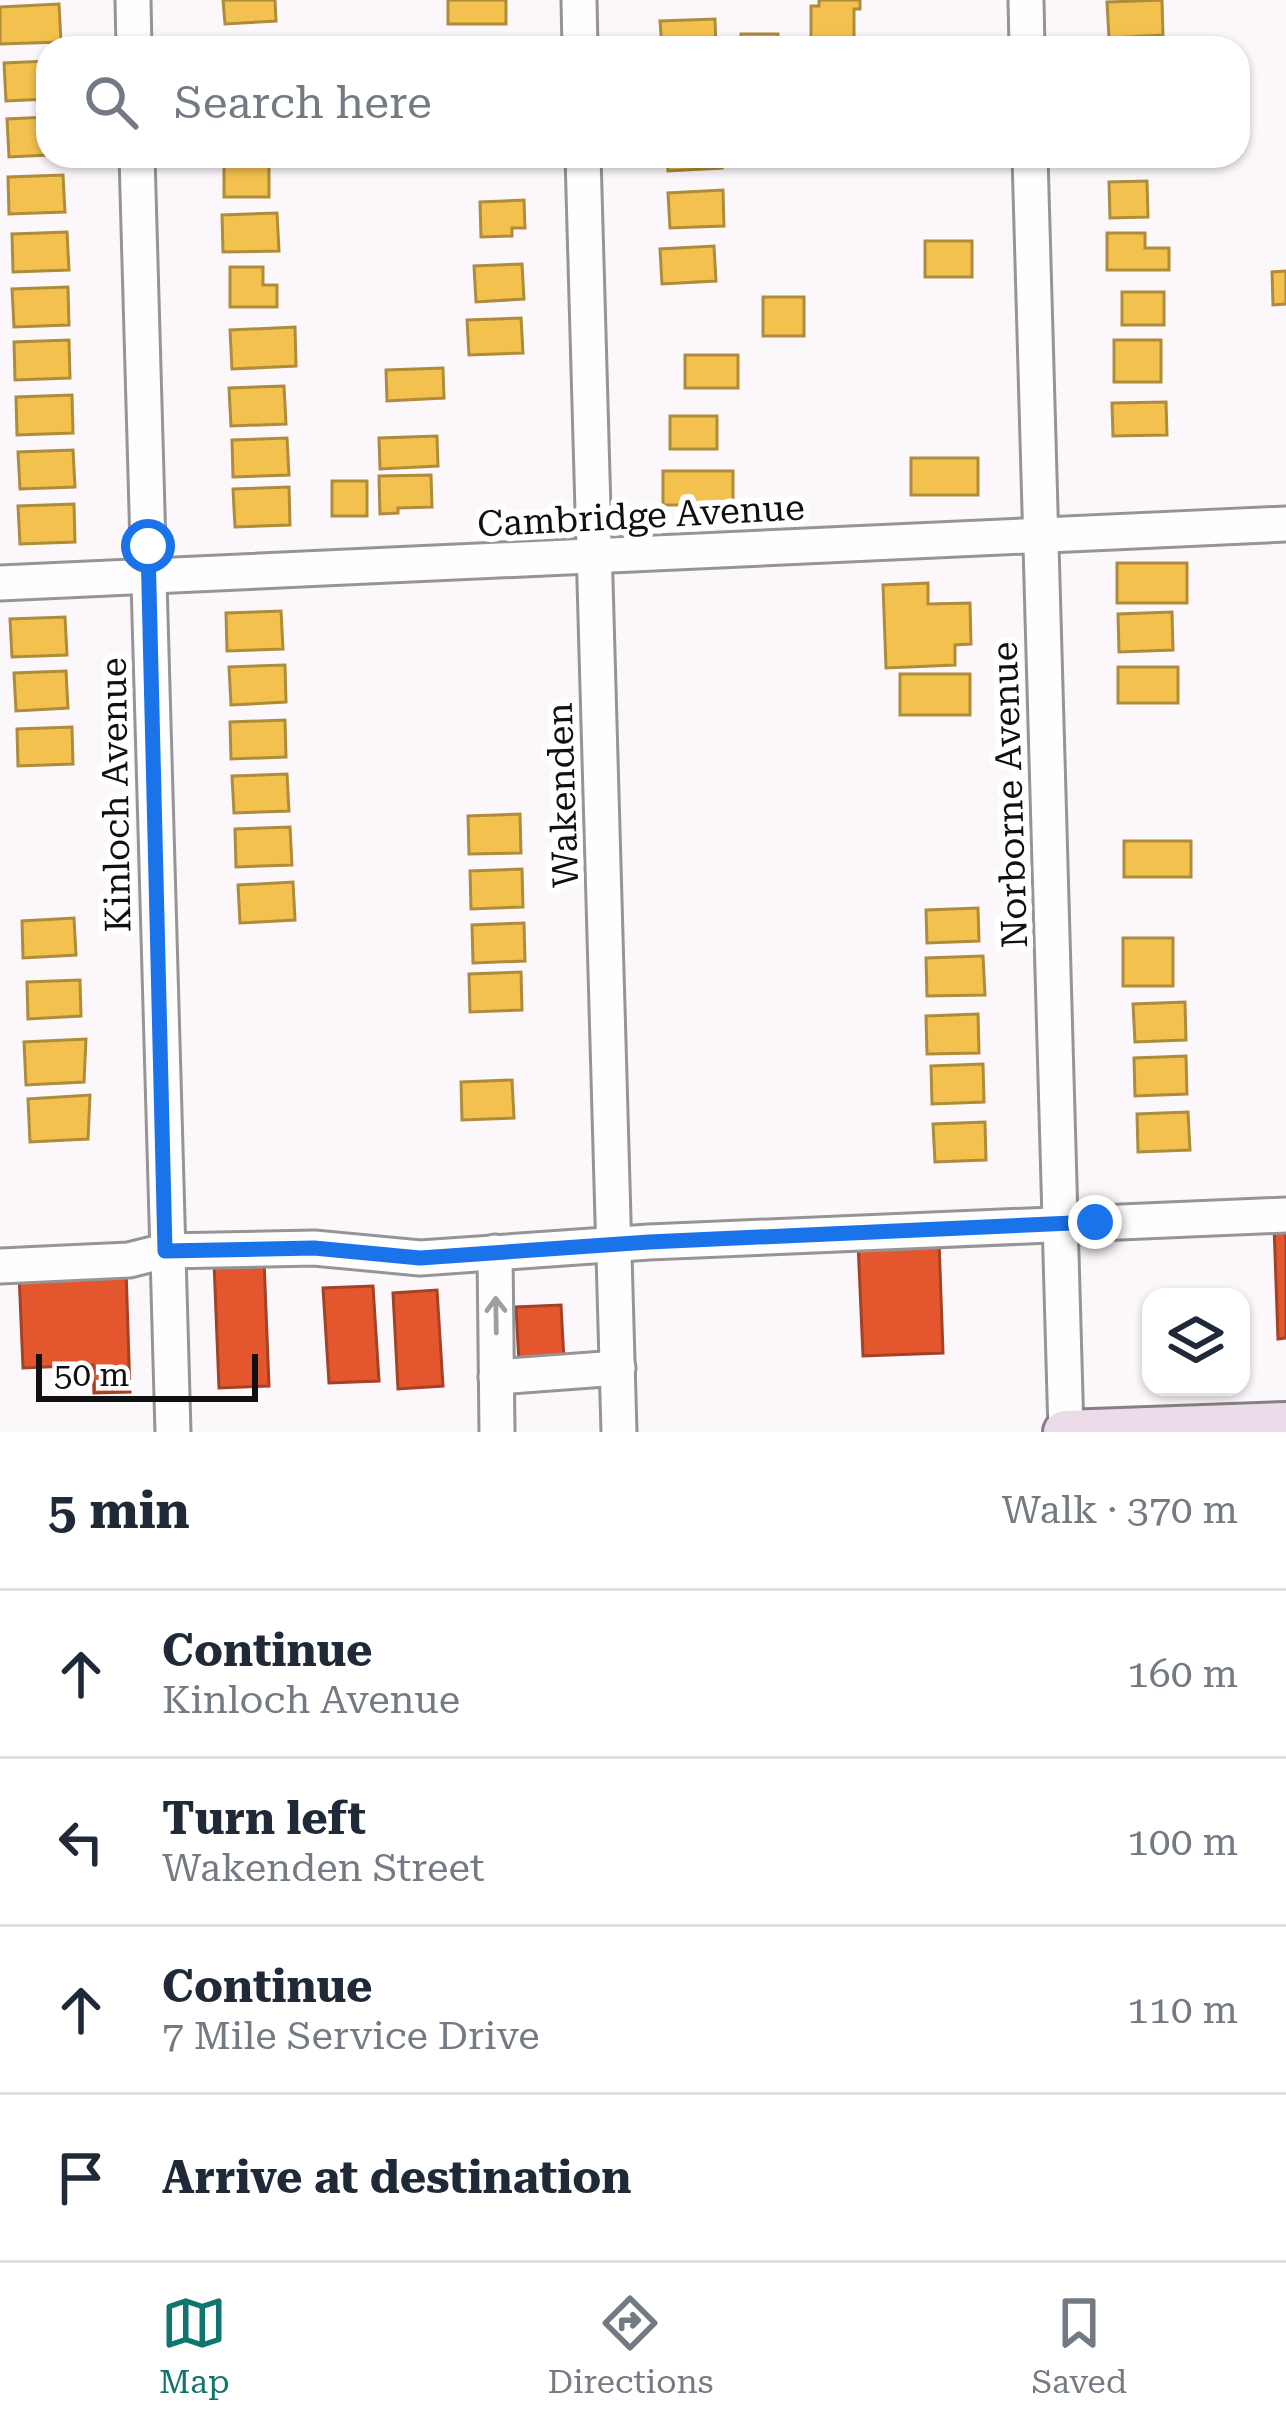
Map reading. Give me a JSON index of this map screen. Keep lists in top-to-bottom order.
{
  "streets": {
    "street": [
      "Cambridge Avenue",
      "Kinloch Avenue",
      "Wakenden",
      "Norborne Avenue"
    ]
  },
  "crossings": [
    ["Cambridge Avenue", "Kinloch Avenue"],
    ["Cambridge Avenue", "Wakenden"],
    ["Cambridge Avenue", "Norborne Avenue"]
  ],
  "scale_bar": "50 m",
  "page": {
    "search": "Search here",
    "scale": "50 m",
    "heading": ["5 min", "Walk · 370 m"],
    "list": [
      ["Continue", "Kinloch Avenue", "160 m"],
      ["Turn left", "Wakenden Street", "100 m"],
      ["Continue", "7 Mile Service Drive", "110 m"],
      "Arrive at destination"
    ],
    "nav": ["Map", "Directions", "Saved"]
  }
}
